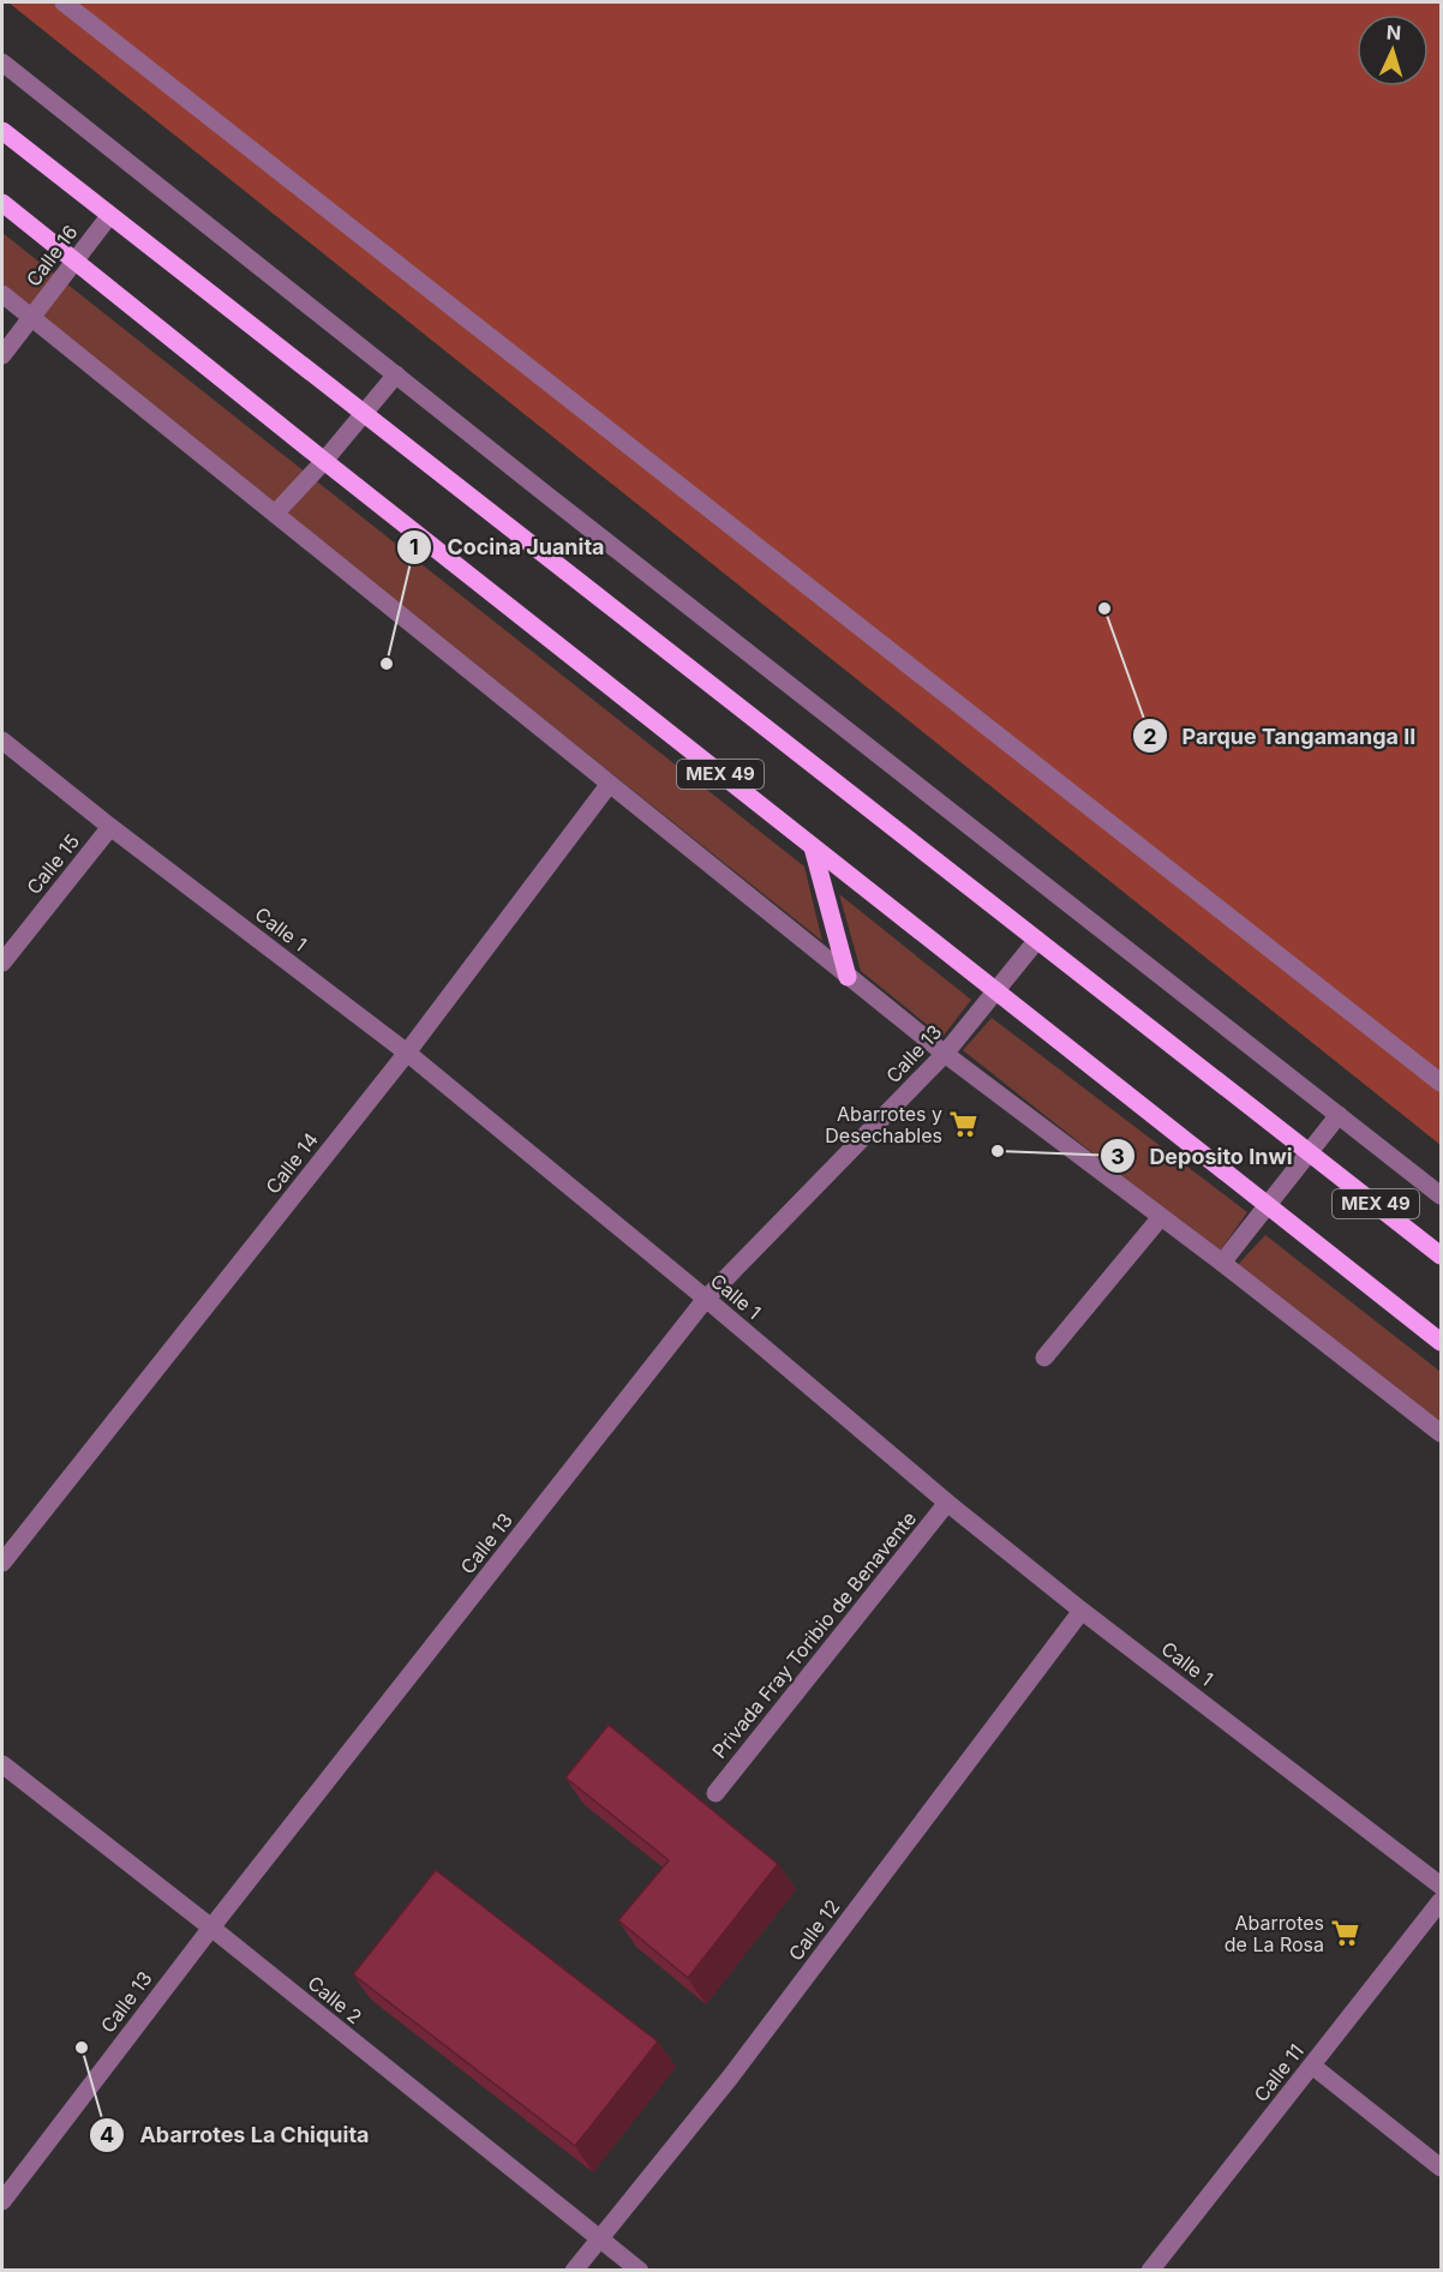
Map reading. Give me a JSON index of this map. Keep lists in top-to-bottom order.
{
  "streets": {
    "main road": ["MEX 49"],
    "street": [
      "Calle 16",
      "Calle 15",
      "Calle 1",
      "Calle 13",
      "Calle 14",
      "Privada Fray Toribio de Benavente",
      "Calle 12",
      "Calle 2",
      "Calle 11"
    ]
  },
  "crossings": [
    ["Calle 16", "MEX 49"],
    ["MEX 49", "Calle 13"],
    ["Calle 15", "Calle 1"],
    ["Calle 1", "Calle 13"],
    ["Calle 1", "Calle 14"],
    ["Calle 1", "Privada Fray Toribio de Benavente"],
    ["Calle 1", "Calle 12"],
    ["Calle 13", "Calle 2"],
    ["Calle 12", "Calle 2"]
  ],
  "places": {
    "other": [
      "Parque Tangamanga II",
      "Cocina Juanita",
      "Deposito Inwi",
      "Abarrotes La Chiquita"
    ],
    "supermarket": ["Abarrotes y Desechables", "Abarrotes de La Rosa"]
  },
  "north": "top"
}
